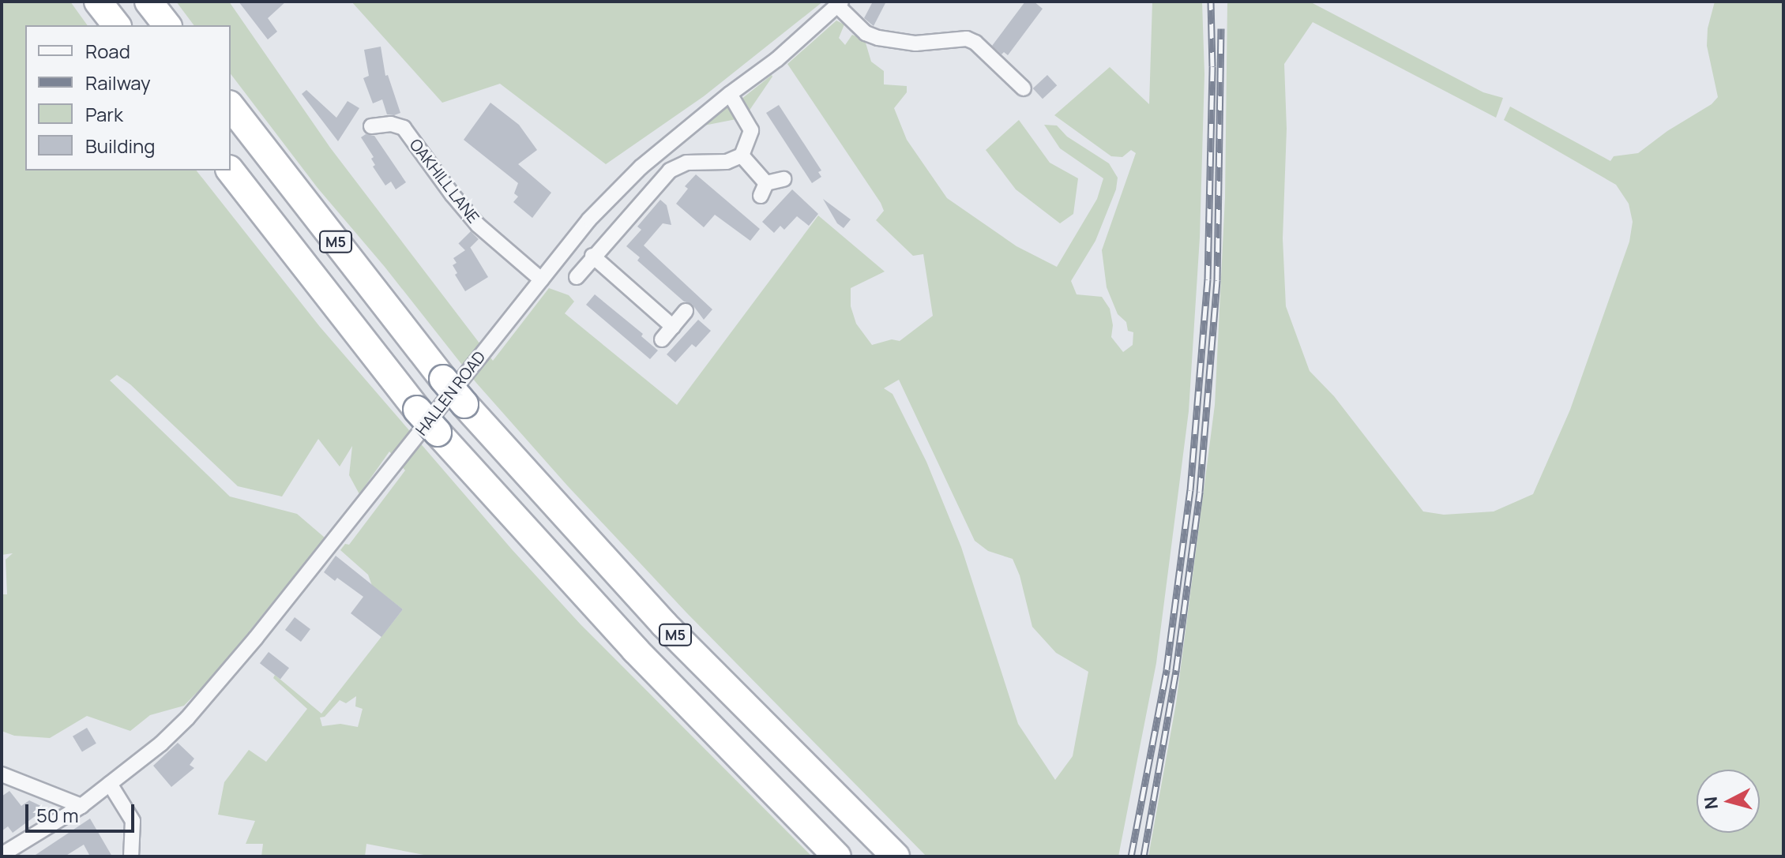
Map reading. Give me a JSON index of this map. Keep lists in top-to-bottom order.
{
  "streets": {
    "highway": ["M5"],
    "street": ["OAKHILL LANE", "HALLEN ROAD"]
  },
  "crossings": [
    ["OAKHILL LANE", "HALLEN ROAD"]
  ],
  "legend": [
    "Road",
    "Railway",
    "Park",
    "Building"
  ],
  "scale_bar": "50 m",
  "north": "left"
}
